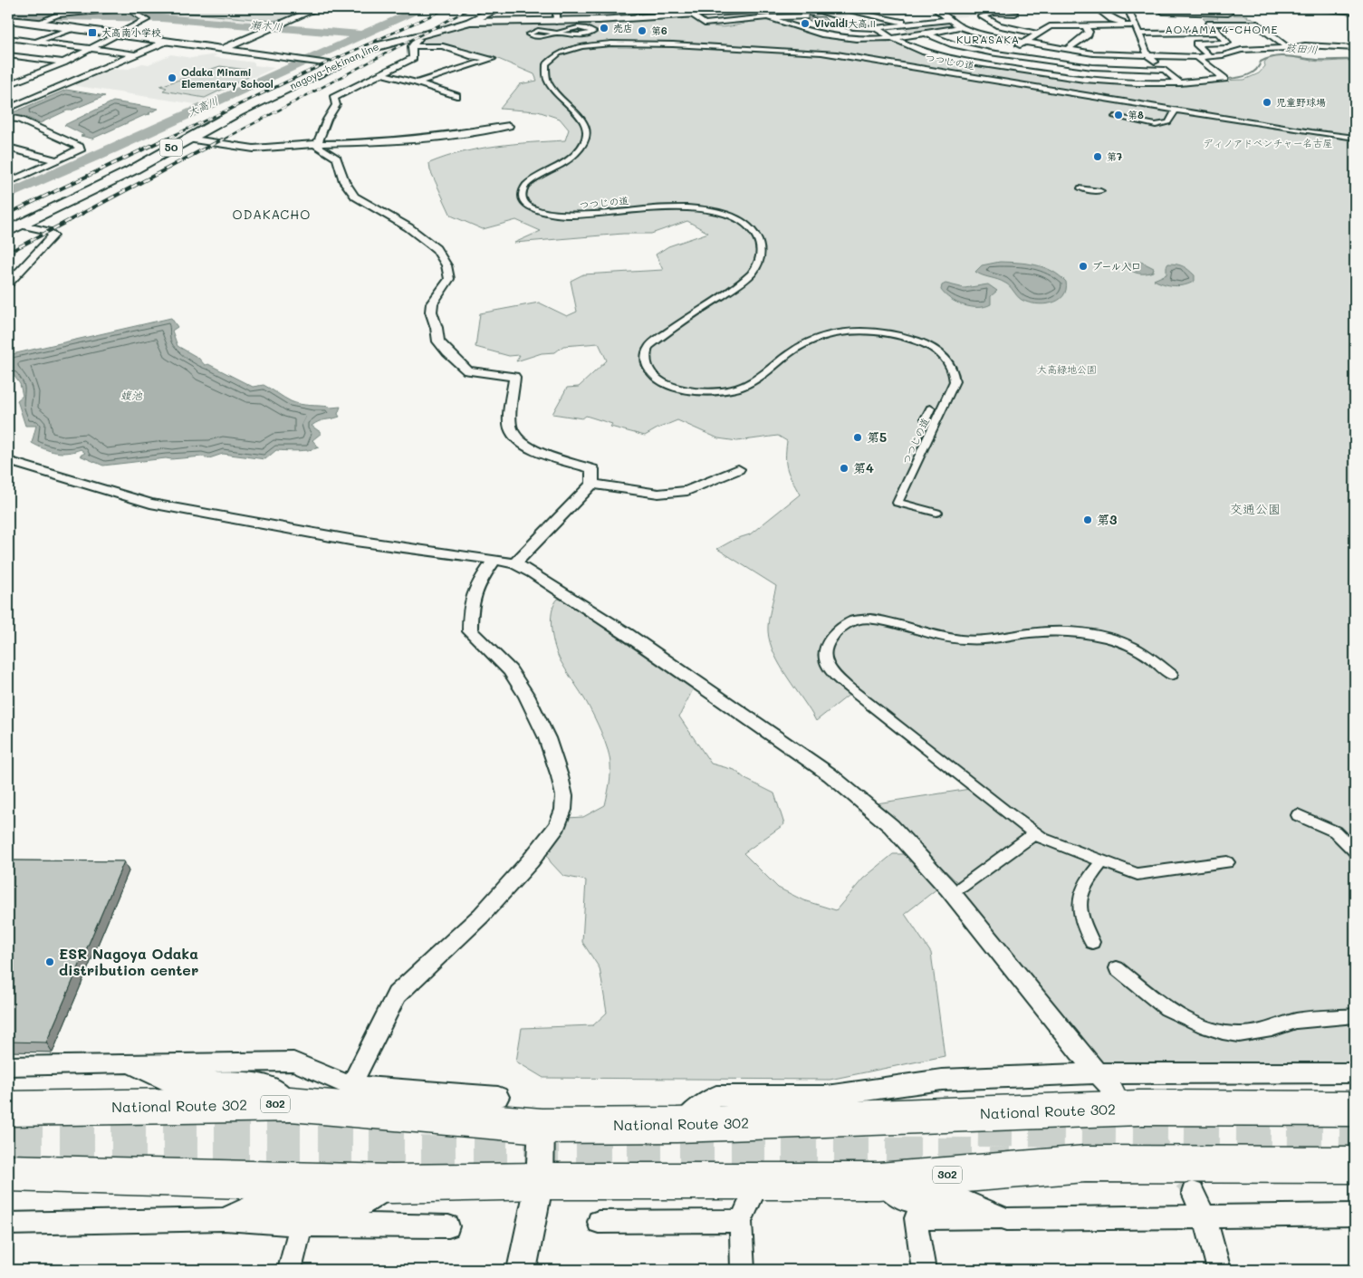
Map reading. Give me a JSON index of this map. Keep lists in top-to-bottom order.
{
  "streets": {
    "highway": ["302", "National Route 302"],
    "main road": ["nagoya-hekinan line", "50"],
    "street": ["つつじの道"]
  },
  "districts": ["AOYAMA 4-CHOME", "KURASAKA", "ODAKACHO"],
  "water": [
    "瀬木川",
    "鼓田川",
    "大高川",
    "蝮池"
  ],
  "parks": ["ディノアドベンチャー名古屋", "大高緑地公園", "交通公園"],
  "places": {
    "other": [
      "Vivaldi大高Ⅱ",
      "売店",
      "第6",
      "Odaka Minami Elementary School",
      "児童野球場",
      "第8",
      "第7",
      "プール入口",
      "第5",
      "第4",
      "第3",
      "ESR Nagoya Odaka distribution center"
    ],
    "transit": ["大高南小学校"]
  }
}
